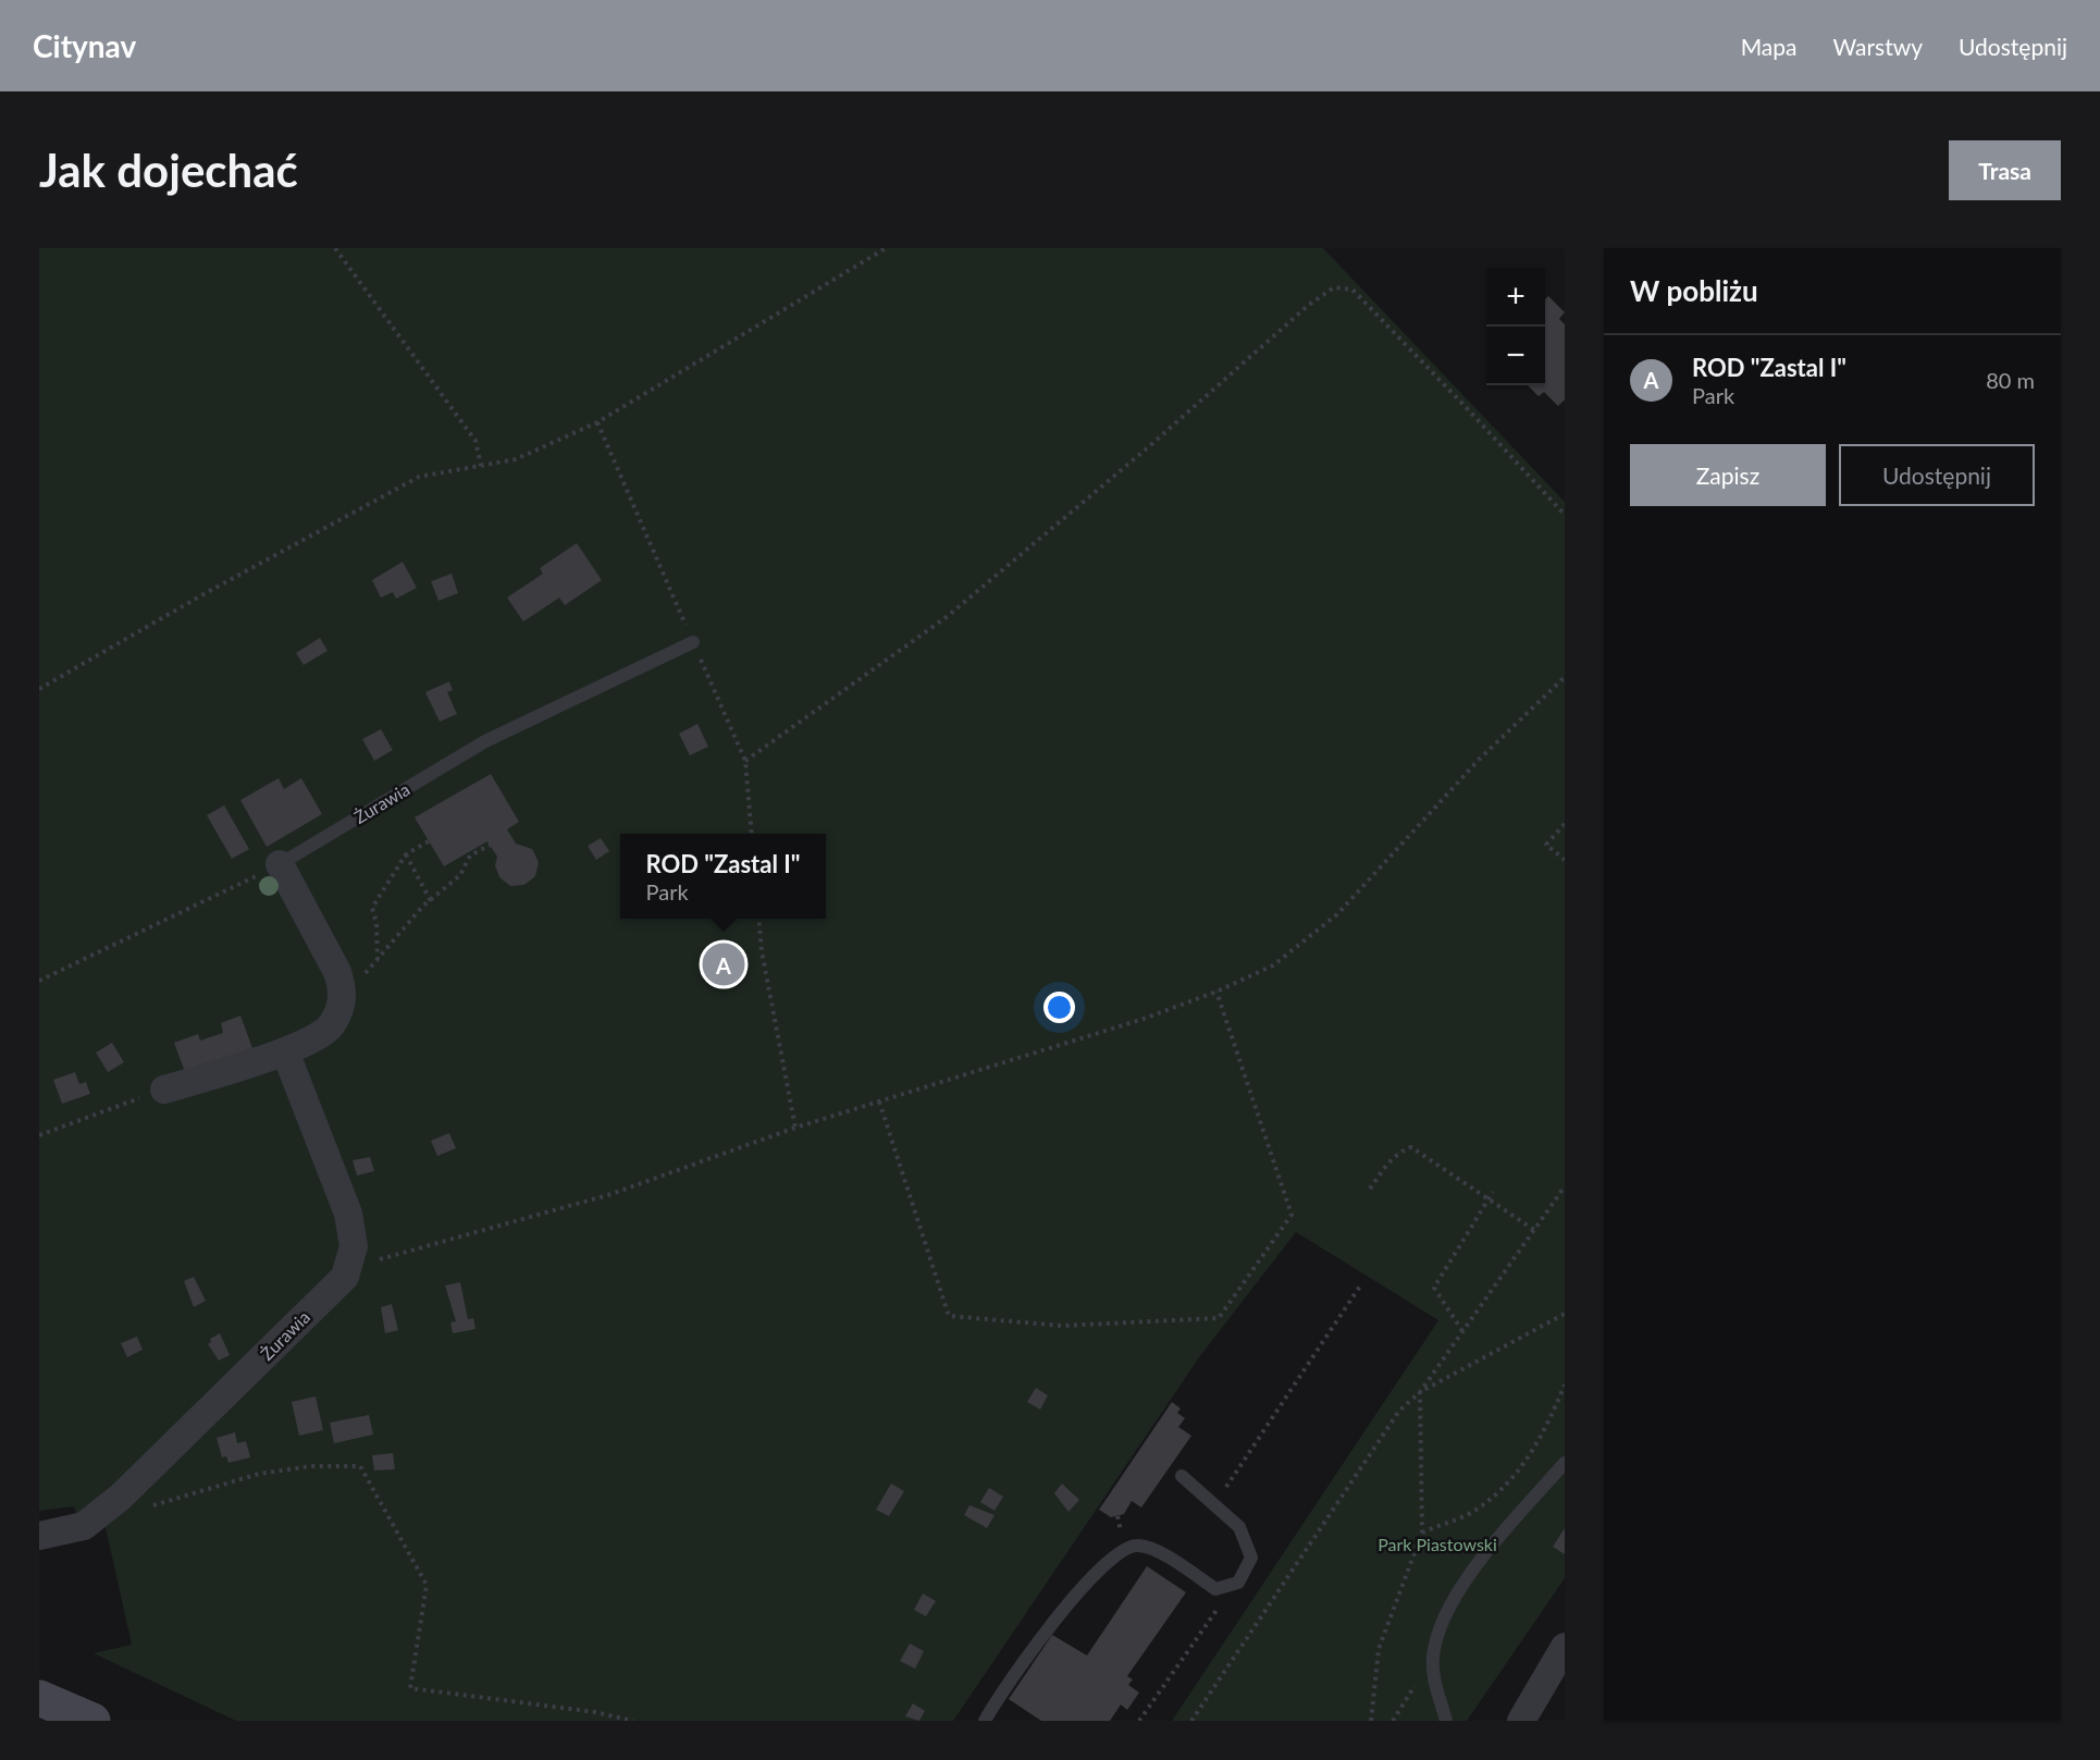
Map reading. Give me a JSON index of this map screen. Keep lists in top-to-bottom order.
{
  "streets": {
    "street": ["Żurawia"]
  },
  "parks": ["Park Piastowski"],
  "page": {
    "header": "Citynav",
    "nav": ["Mapa", "Warstwy", "Udostępnij"],
    "buttons": [
      "Trasa",
      ["Zapisz", "Udostępnij"]
    ],
    "title": "Jak dojechać",
    "heading": "W pobliżu",
    "map_buttons": ["+", "−"],
    "list": [
      {
        "mark": "A",
        "name": "ROD \"Zastal I\"",
        "note": "Park",
        "value": "80 m"
      }
    ],
    "popup": ["ROD \"Zastal I\"", "Park"],
    "pins": "A"
  }
}
